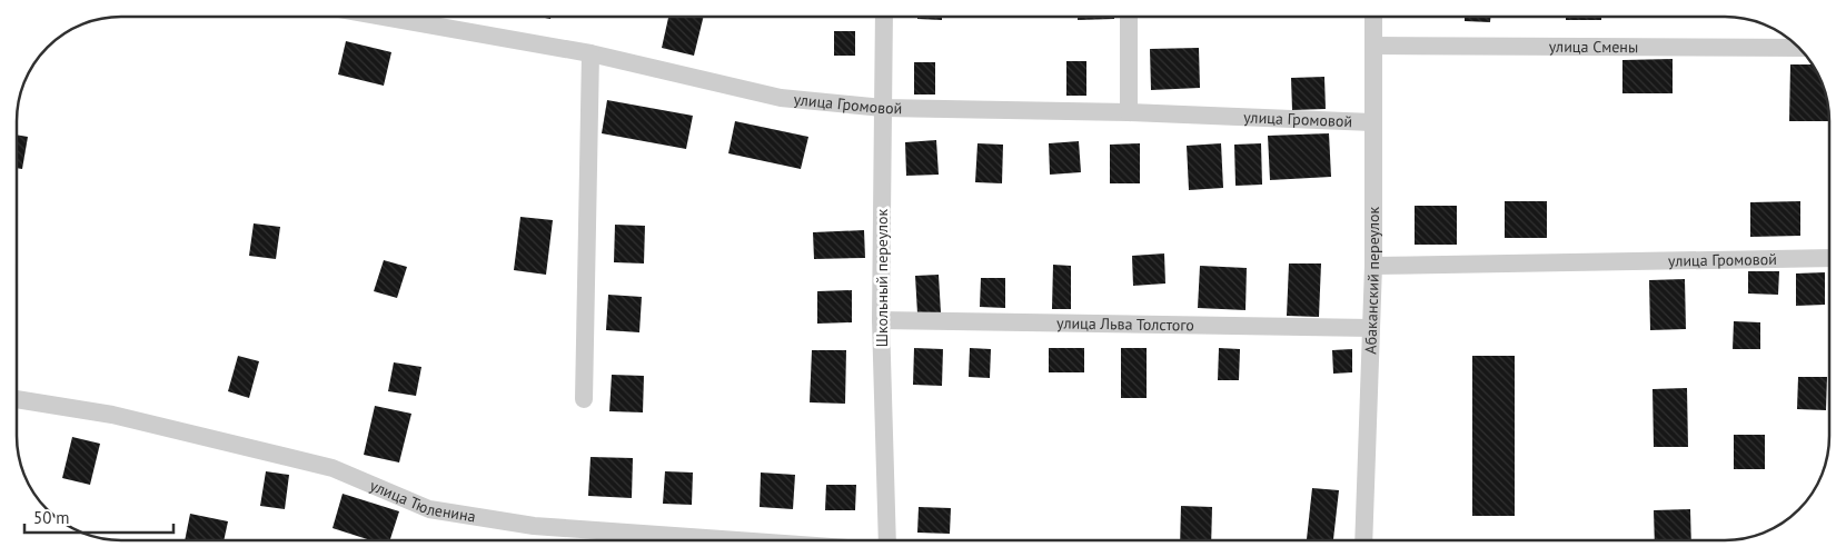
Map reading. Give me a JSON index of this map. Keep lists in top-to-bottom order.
{
  "streets": {
    "street": [
      "улица Смены",
      "улица Громовой",
      "Школьный переулок",
      "Абаканский переулок",
      "улица Льва Толстого",
      "улица Тюленина"
    ]
  },
  "crossings": [
    ["улица Смены", "Абаканский переулок"],
    ["улица Громовой", "Школьный переулок"],
    ["улица Громовой", "Абаканский переулок"],
    ["Школьный переулок", "улица Льва Толстого"],
    ["Абаканский переулок", "улица Льва Толстого"]
  ],
  "scale_bar": "50 m"
}
